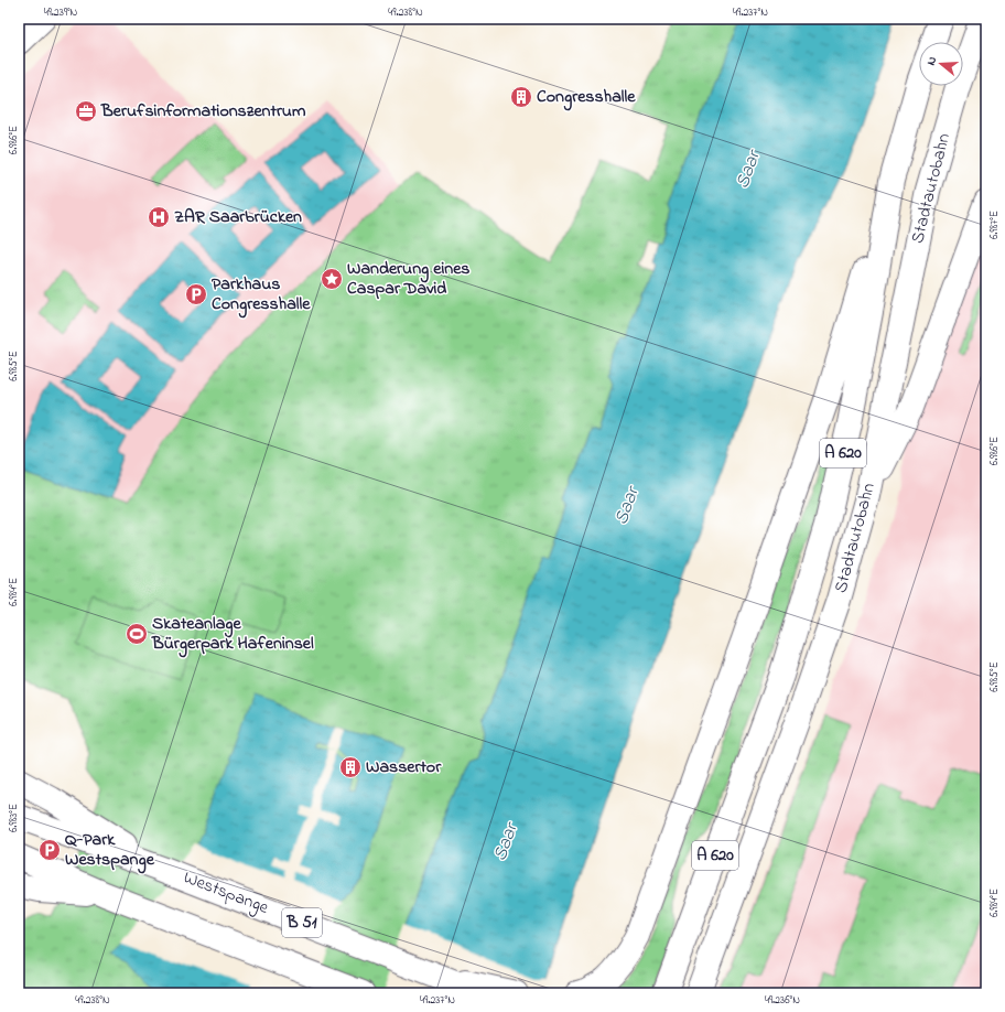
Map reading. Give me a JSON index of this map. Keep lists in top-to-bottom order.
{
  "streets": {
    "main road": [
      "Stadtautobahn",
      "A 620",
      "Westspange",
      "B 51"
    ]
  },
  "water": ["Saar"],
  "places": {
    "building": ["Congresshalle", "Wassertor"],
    "office": ["Berufsinformationszentrum"],
    "hospital": ["ZAR Saarbrücken"],
    "place": ["Wanderung eines Caspar David"],
    "parking": ["Parkhaus Congresshalle", "Q-Park Westspange"],
    "sports": ["Skateanlage Bürgerpark Hafeninsel"]
  },
  "north": "left",
  "coordinates": [
    "49.239°N",
    "49.238°N",
    "49.237°N",
    "6.986°E",
    "6.987°E",
    "6.985°E",
    "6.984°E",
    "6.983°E",
    "49.236°N"
  ]
}
